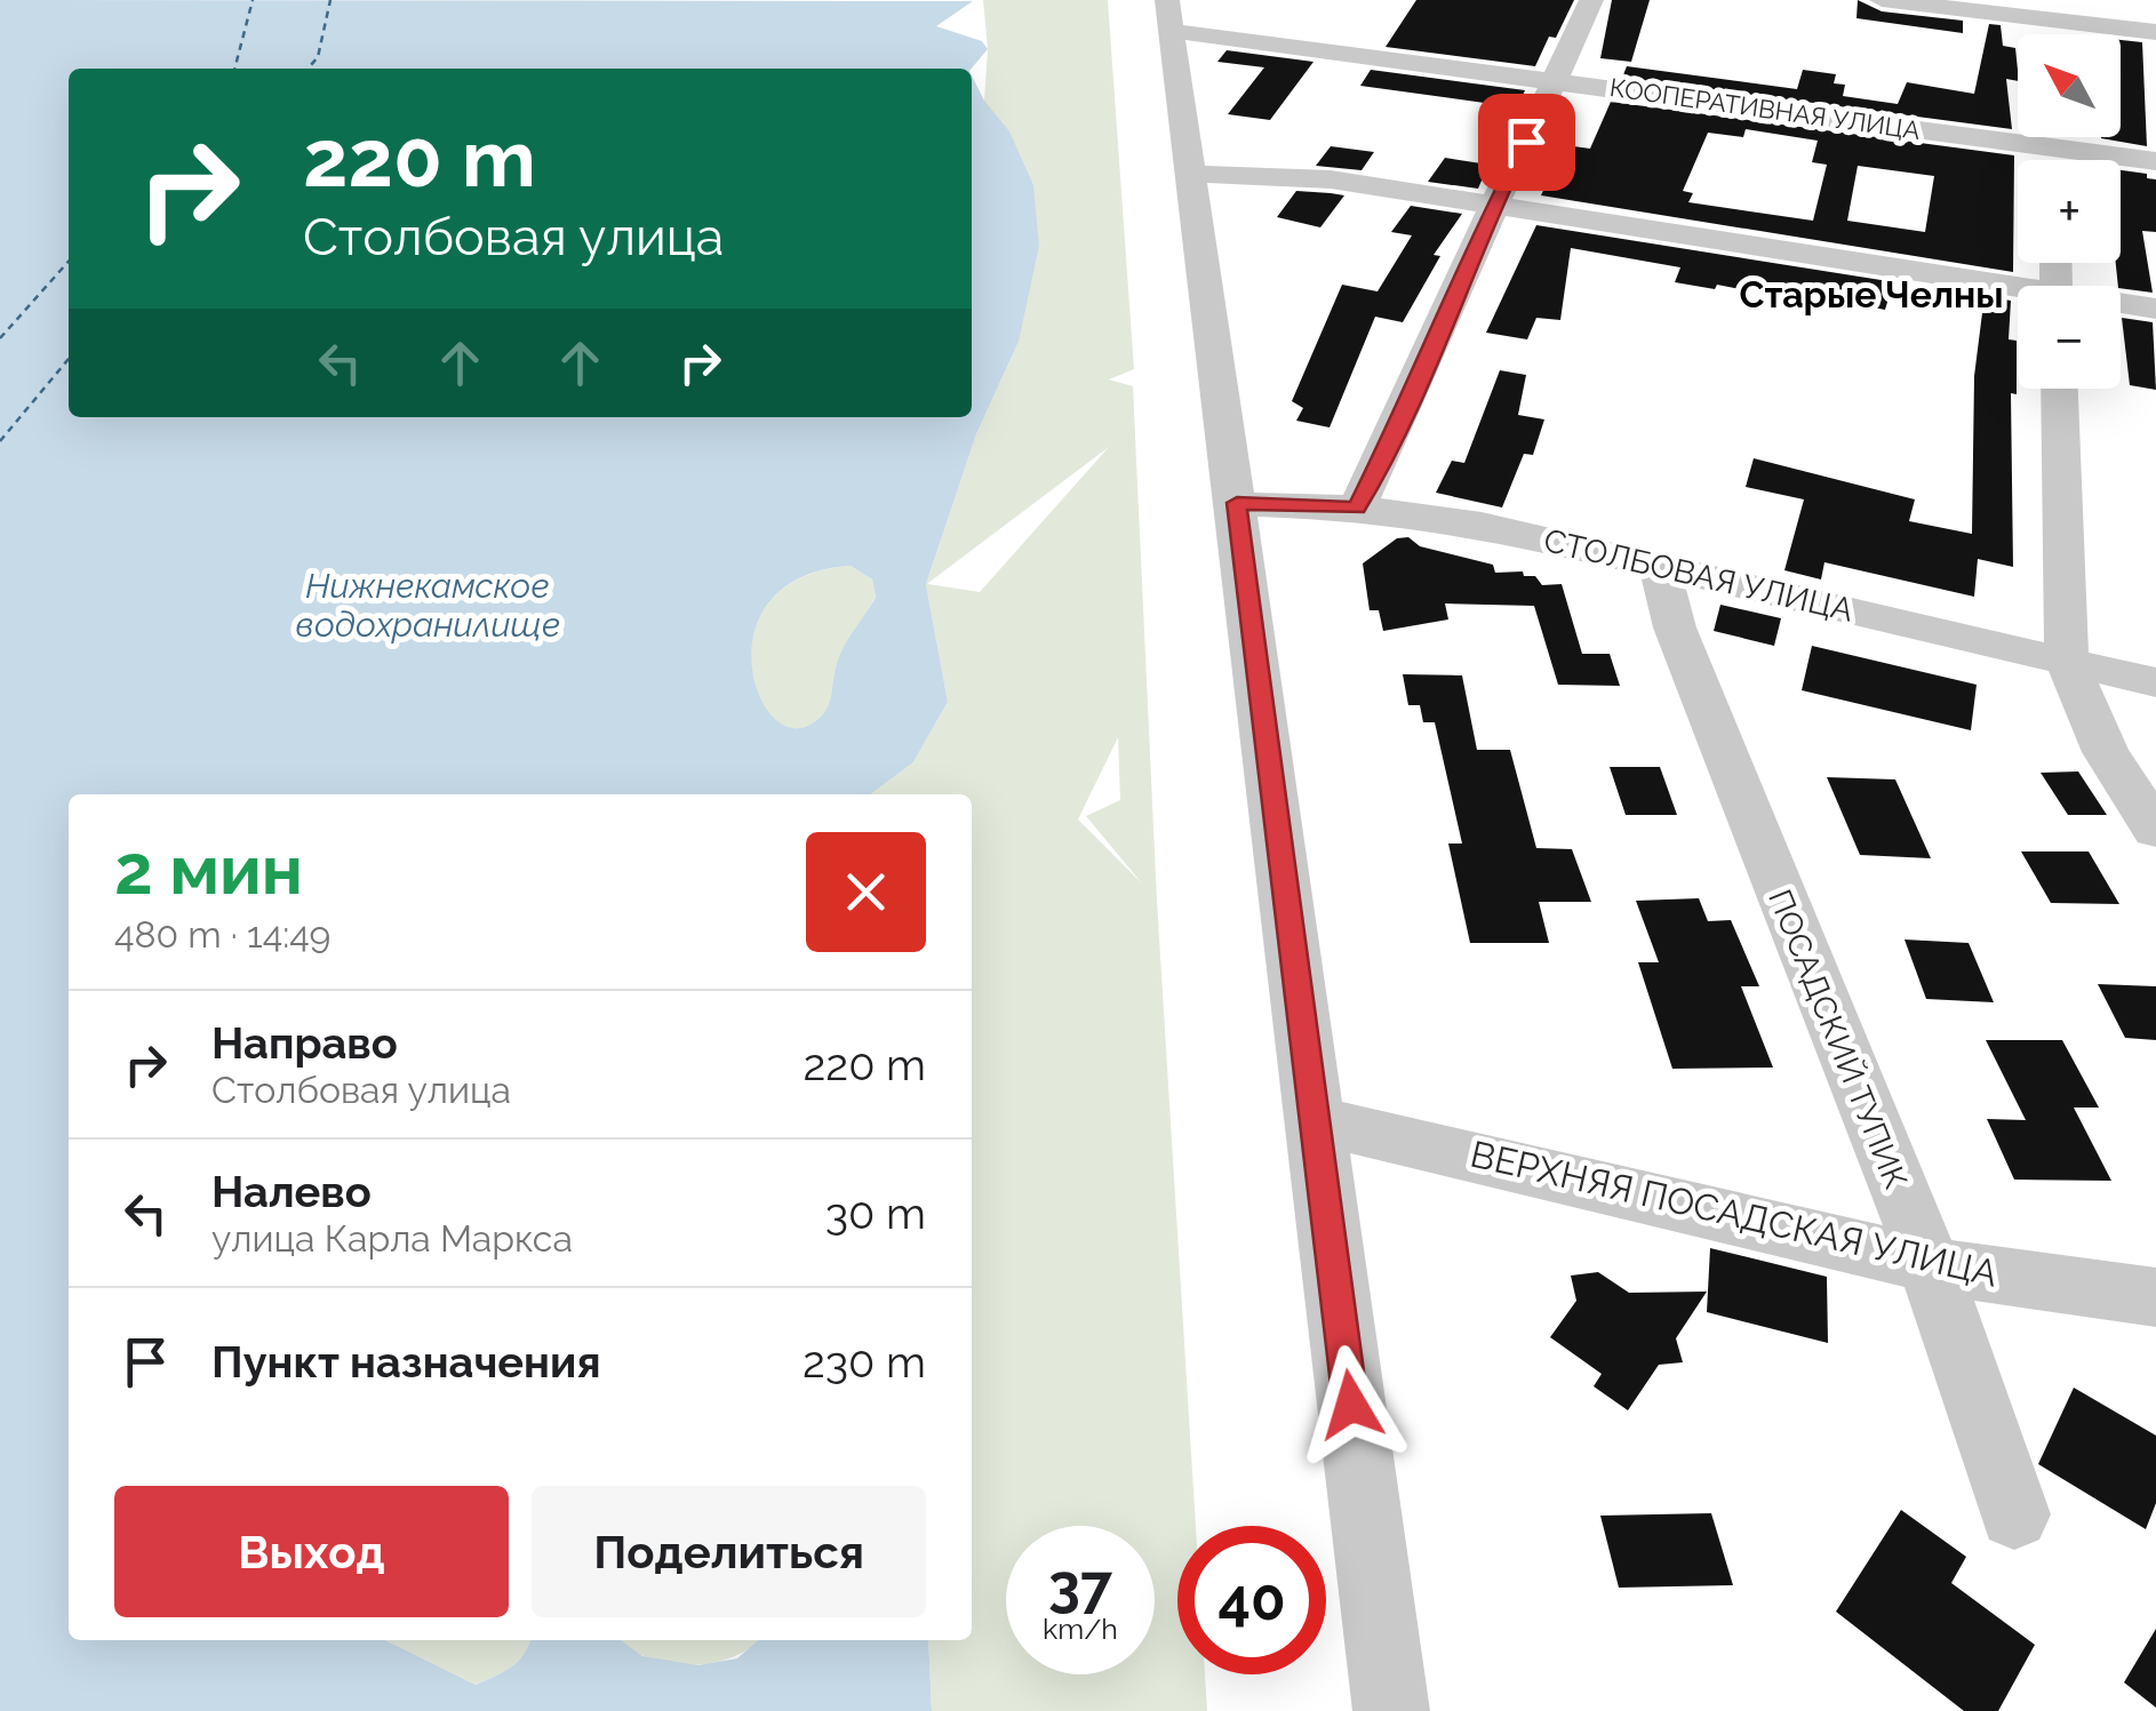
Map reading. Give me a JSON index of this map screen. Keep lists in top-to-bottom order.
{
  "streets": {
    "street": [
      "КООПЕРАТИВНАЯ УЛИЦА",
      "СТОЛБОВАЯ УЛИЦА",
      "ПОСАДСКИЙ ТУПИК",
      "ВЕРХНЯЯ ПОСАДСКАЯ УЛИЦА"
    ]
  },
  "crossings": [
    ["СТОЛБОВАЯ УЛИЦА", "ПОСАДСКИЙ ТУПИК"],
    ["ПОСАДСКИЙ ТУПИК", "ВЕРХНЯЯ ПОСАДСКАЯ УЛИЦА"]
  ],
  "districts": ["Старые Челны"],
  "water": ["Нижнекамское водохранилище"],
  "north": "top left",
  "page": {
    "map_buttons": ["+", "−"],
    "turn": ["220 m", "Столбовая улица"],
    "heading": ["2 мин", "480 m · 14:49"],
    "list": [
      {
        "name": "Направо",
        "note": "Столбовая улица",
        "value": "220 m"
      },
      {
        "name": "Налево",
        "note": "улица Карла Маркса",
        "value": "30 m"
      },
      {
        "name": "Пункт назначения",
        "value": "230 m"
      }
    ],
    "buttons": ["Выход", "Поделиться"],
    "speed": "37 km/h",
    "limit": "40"
  }
}
